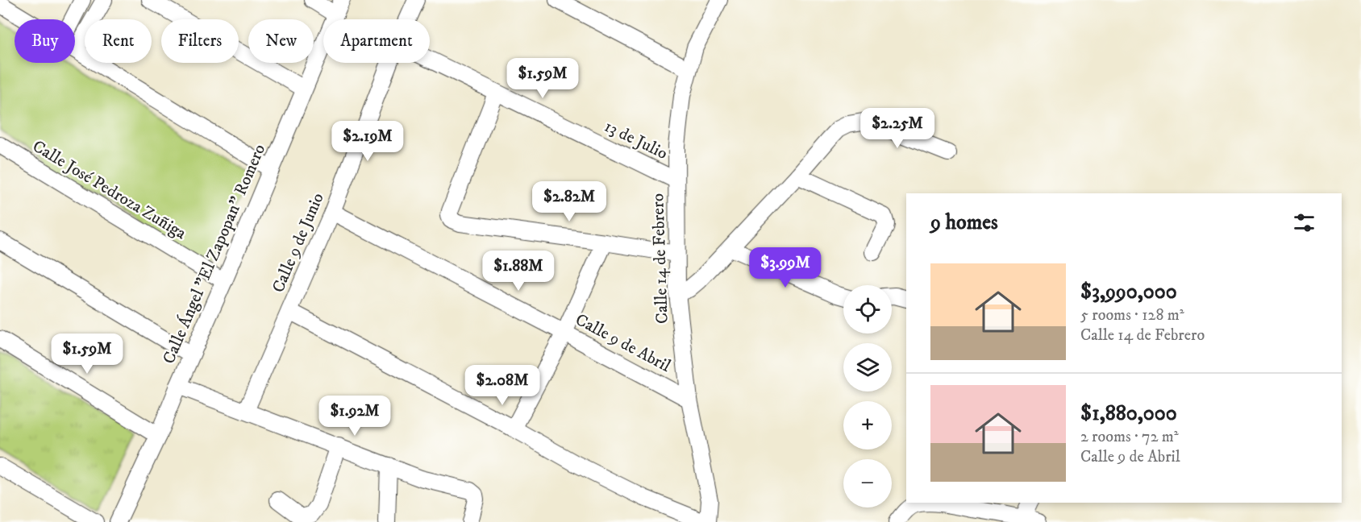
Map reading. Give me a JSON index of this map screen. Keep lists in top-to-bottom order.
{
  "streets": {
    "street": [
      "13 de Julio",
      "Calle José Pedroza Zuñiga",
      "Calle 9 de Junio",
      "Calle Ángel \"El Zapopan\" Romero",
      "Calle 14 de Febrero",
      "Calle 9 de Abril"
    ]
  },
  "crossings": [
    ["13 de Julio", "Calle 14 de Febrero"],
    ["Calle José Pedroza Zuñiga", "Calle Ángel \"El Zapopan\" Romero"],
    ["Calle 9 de Junio", "Calle 9 de Abril"],
    ["Calle 14 de Febrero", "Calle 9 de Abril"]
  ],
  "page": {
    "chip": [
      "Buy",
      "Rent",
      "Filters",
      "New",
      "Apartment"
    ],
    "price": [
      "$1.59M",
      "$2.25M",
      "$2.19M",
      "$2.82M",
      "$3.99M",
      "$1.88M",
      "$1.59M",
      "$2.08M",
      "$1.92M"
    ],
    "heading": "9 homes",
    "list": [
      {
        "name": "$3,990,000",
        "note": "5 rooms · 128 m² · Calle 14 de Febrero"
      },
      {
        "name": "$1,880,000",
        "note": "2 rooms · 72 m² · Calle 9 de Abril"
      }
    ],
    "map_buttons": ["+", "−"]
  }
}
